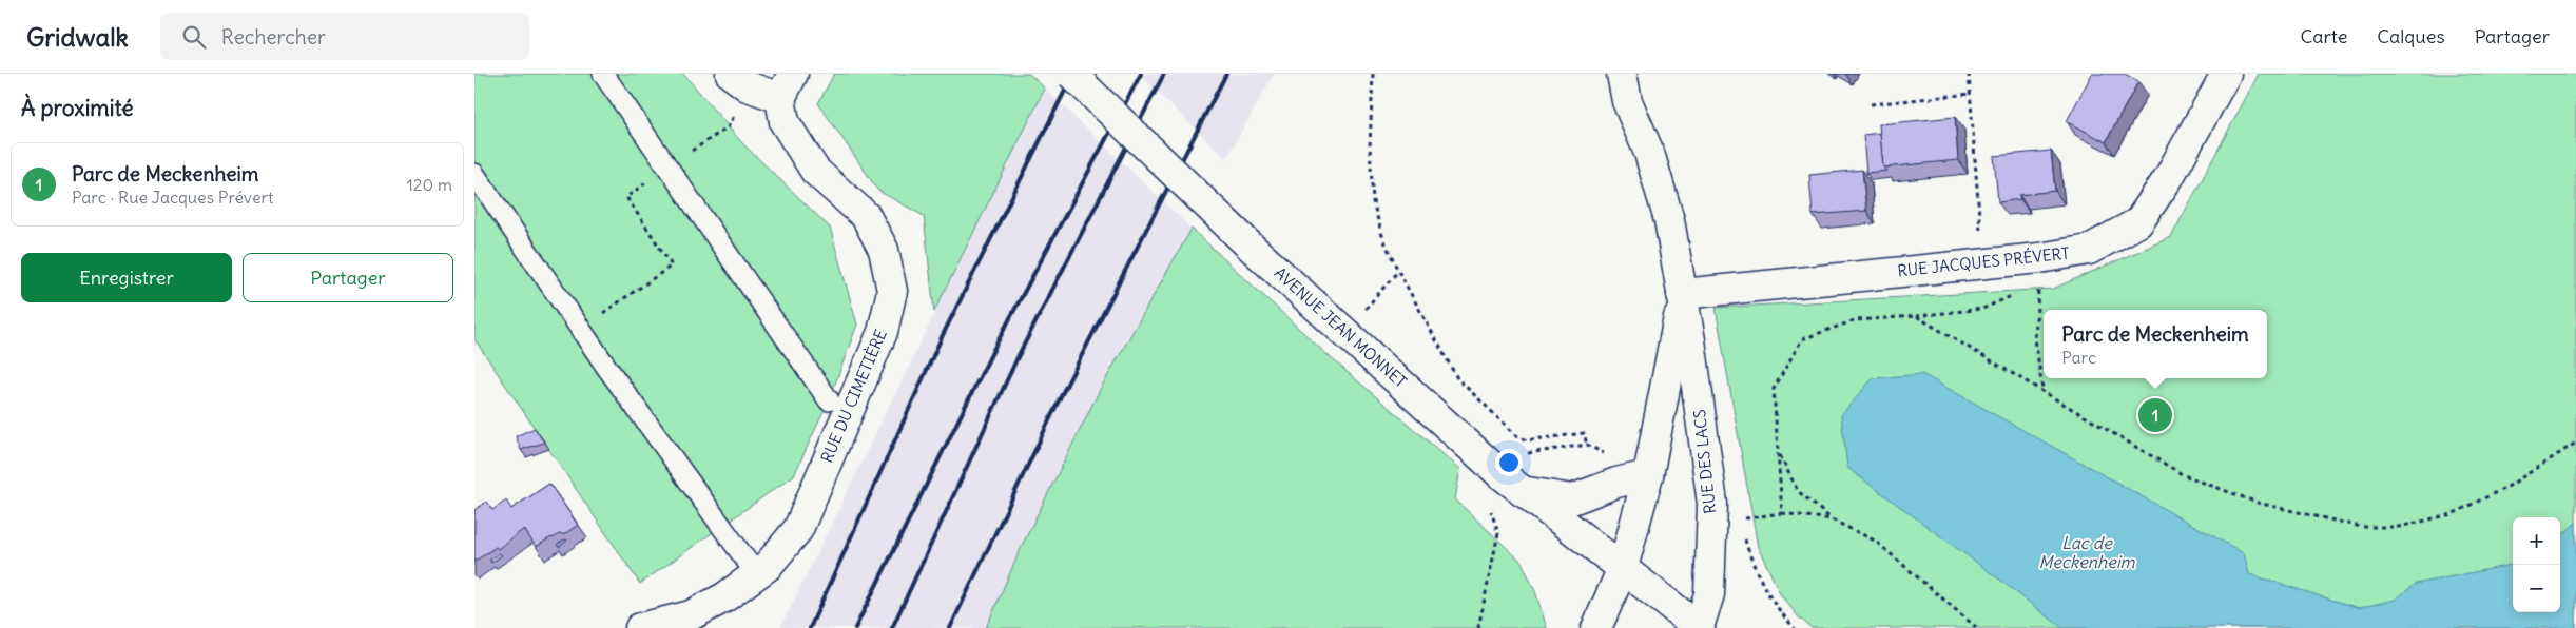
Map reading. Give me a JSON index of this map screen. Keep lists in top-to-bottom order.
{
  "streets": {
    "street": [
      "RUE JACQUES PRÉVERT",
      "AVENUE JEAN MONNET",
      "RUE DU CIMETIÈRE",
      "RUE DES LACS"
    ]
  },
  "crossings": [
    ["RUE JACQUES PRÉVERT", "RUE DES LACS"],
    ["AVENUE JEAN MONNET", "RUE DES LACS"]
  ],
  "water": ["Lac de Meckenheim"],
  "page": {
    "header": "Gridwalk",
    "search": "Rechercher",
    "nav": ["Carte", "Calques", "Partager"],
    "heading": "À proximité",
    "list": [
      {
        "mark": "1",
        "name": "Parc de Meckenheim",
        "note": "Parc · Rue Jacques Prévert",
        "value": "120 m"
      }
    ],
    "buttons": ["Enregistrer", "Partager"],
    "popup": ["Parc de Meckenheim", "Parc"],
    "pins": "1",
    "map_buttons": ["+", "−"]
  }
}
